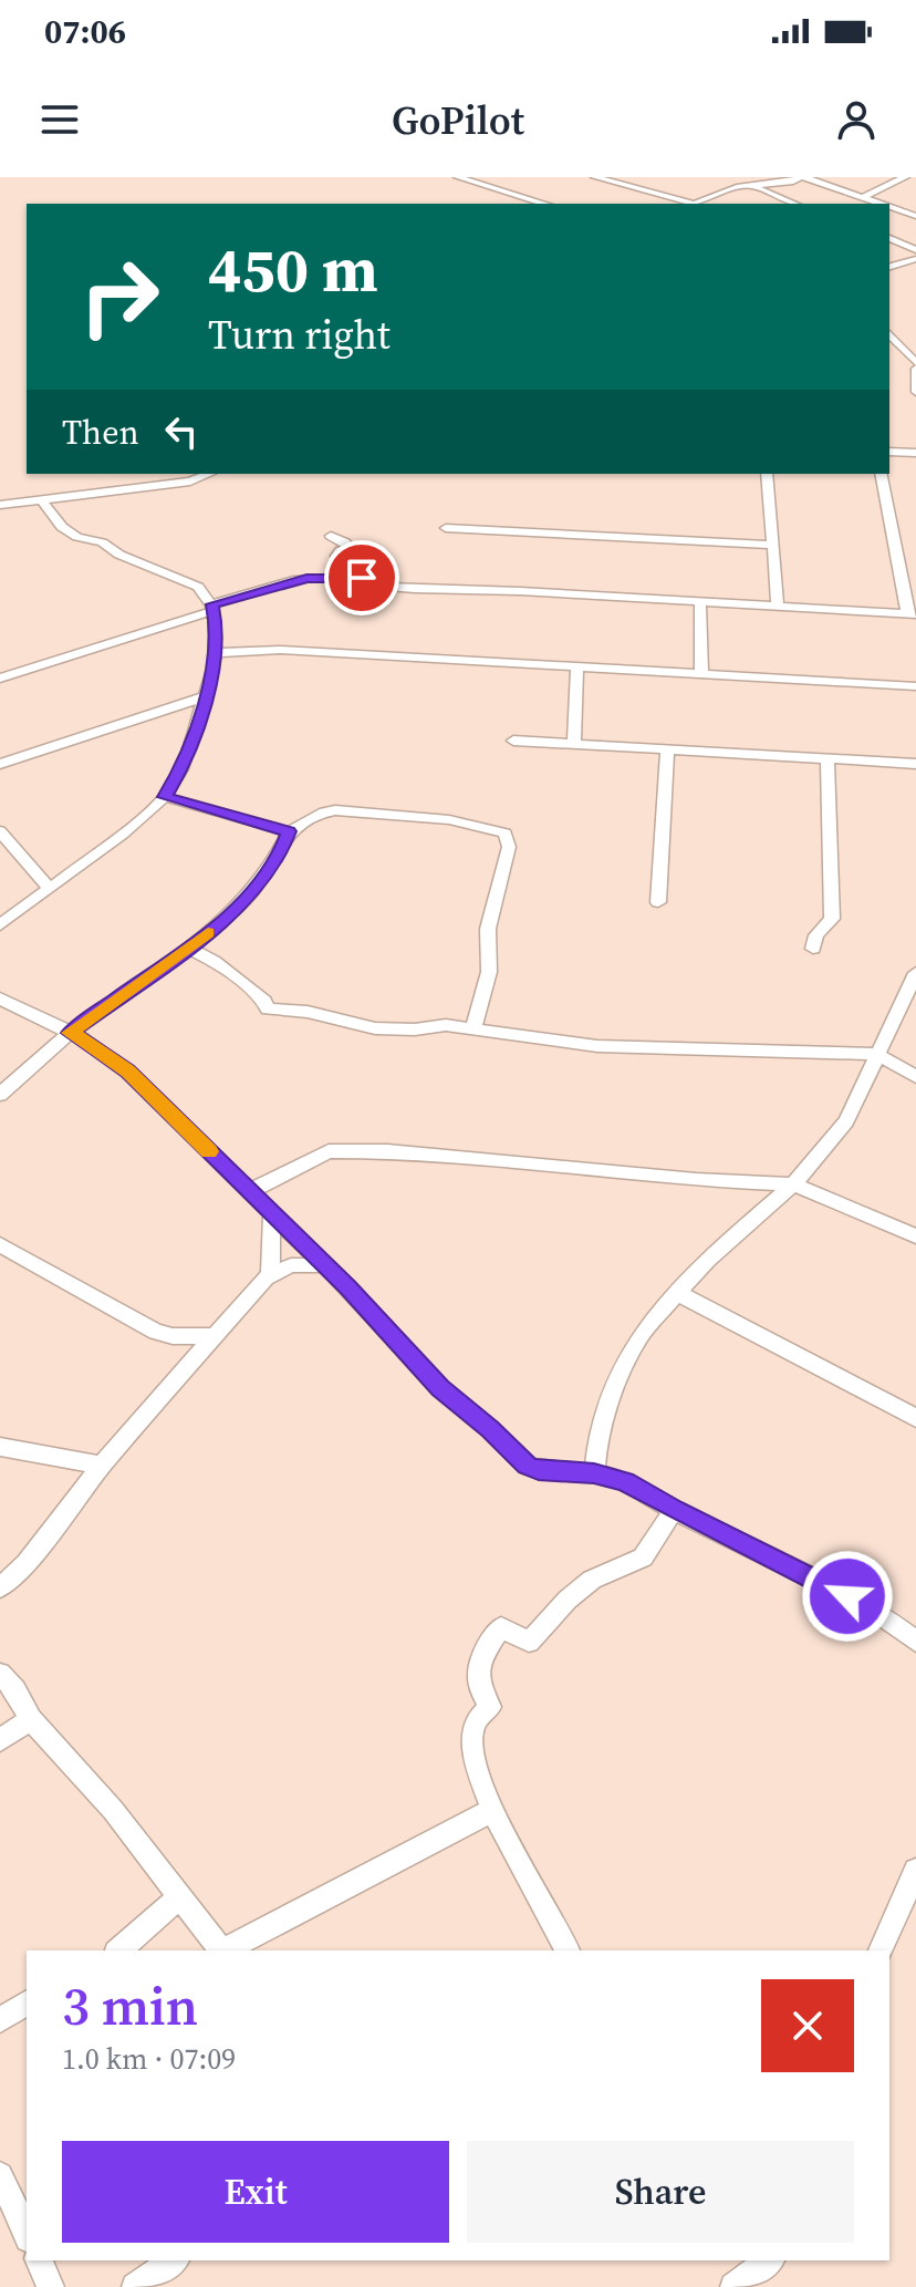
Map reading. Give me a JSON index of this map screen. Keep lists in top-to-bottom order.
{
  "page": {
    "status": "07:06",
    "header": "GoPilot",
    "turn": ["450 m", "Turn right"],
    "then": "Then",
    "heading": ["3 min", "1.0 km · 07:09"],
    "buttons": ["Exit", "Share"]
  }
}
